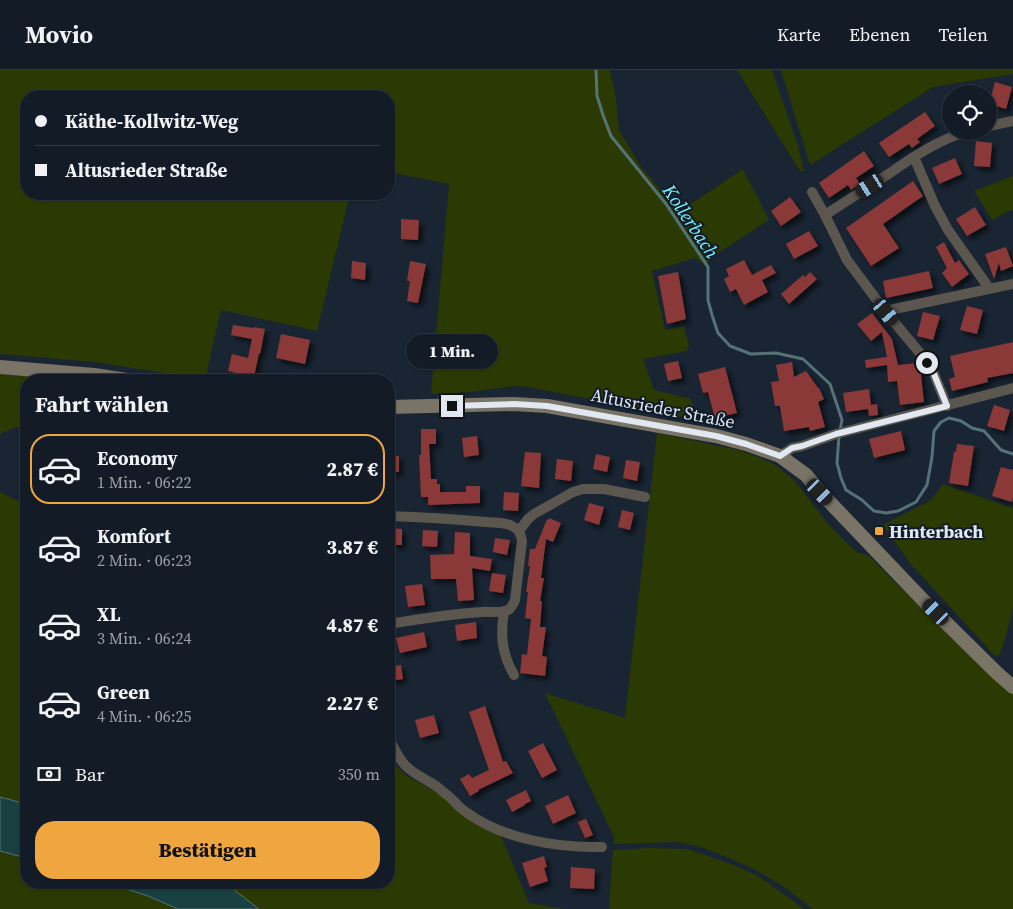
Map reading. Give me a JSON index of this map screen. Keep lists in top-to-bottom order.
{
  "streets": {
    "main road": ["Altusrieder Straße"]
  },
  "water": ["Kollerbach"],
  "places": {
    "transit": ["Hinterbach"]
  },
  "page": {
    "header": "Movio",
    "nav": ["Karte", "Ebenen", "Teilen"],
    "banner": ["Käthe-Kollwitz-Weg", "Altusrieder Straße"],
    "bubble": "1 Min.",
    "heading": "Fahrt wählen",
    "list": [
      {
        "name": "Economy",
        "note": "1 Min. · 06:22",
        "value": "2.87 €"
      },
      {
        "name": "Komfort",
        "note": "2 Min. · 06:23",
        "value": "3.87 €"
      },
      {
        "name": "XL",
        "note": "3 Min. · 06:24",
        "value": "4.87 €"
      },
      {
        "name": "Green",
        "note": "4 Min. · 06:25",
        "value": "2.27 €"
      }
    ],
    "pay": ["Bar", "350 m"],
    "buttons": "Bestätigen"
  }
}
